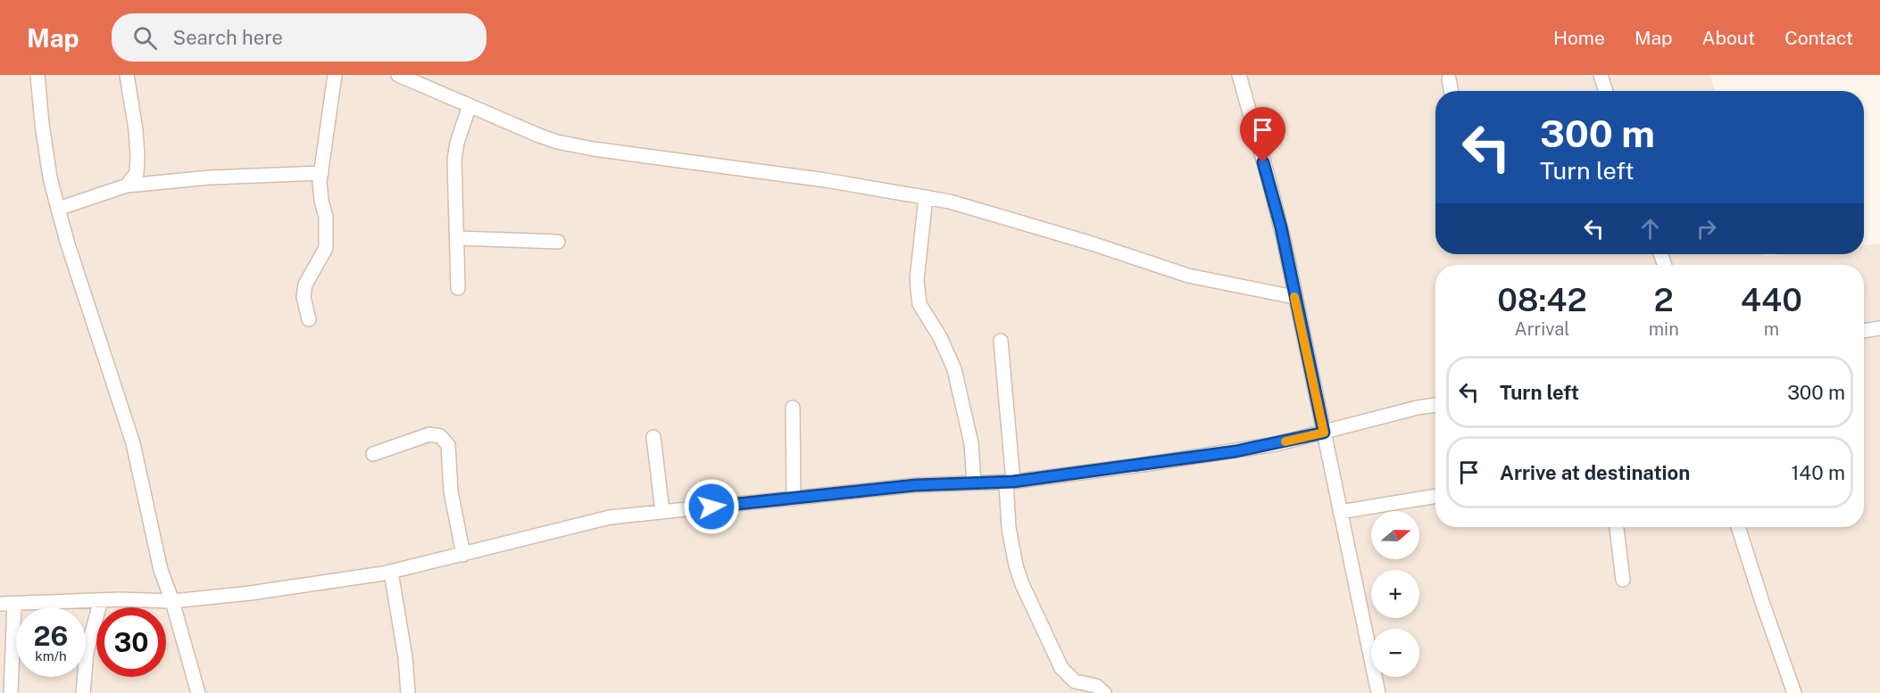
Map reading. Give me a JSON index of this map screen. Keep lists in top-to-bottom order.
{
  "north": "right",
  "page": {
    "header": "Map",
    "search": "Search here",
    "nav": [
      "Home",
      "Map",
      "About",
      "Contact"
    ],
    "turn": ["300 m", "Turn left"],
    "eta": [
      "08:42",
      "Arrival",
      "2",
      "min",
      "440",
      "m"
    ],
    "list": [
      {
        "name": "Turn left",
        "value": "300 m"
      },
      {
        "name": "Arrive at destination",
        "value": "140 m"
      }
    ],
    "map_buttons": ["+", "−"],
    "speed": "26 km/h",
    "limit": "30"
  }
}
